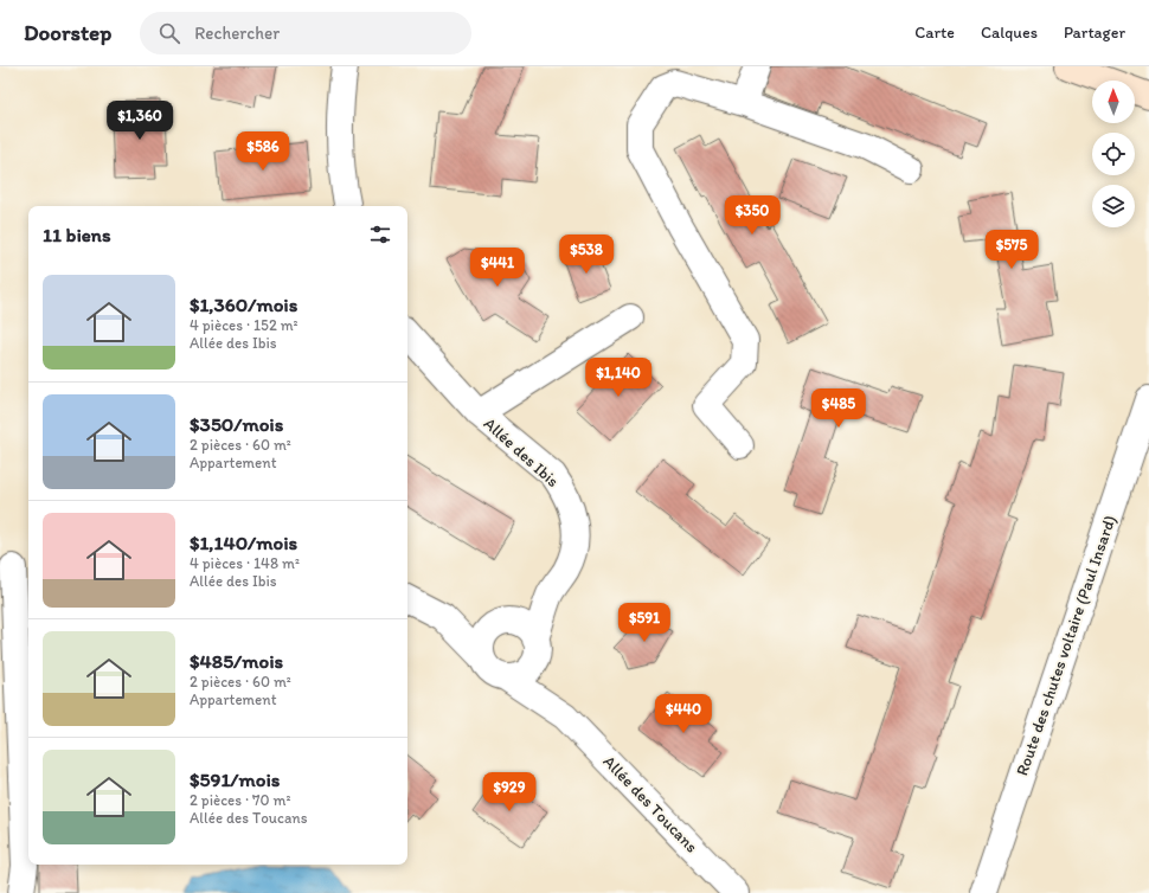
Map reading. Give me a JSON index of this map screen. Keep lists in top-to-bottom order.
{
  "streets": {
    "street": ["Allée des Ibis", "Route des chutes voltaire (Paul Insard)", "Allée des Toucans"]
  },
  "crossings": [
    ["Allée des Ibis", "Allée des Toucans"]
  ],
  "north": "top",
  "page": {
    "header": "Doorstep",
    "search": "Rechercher",
    "nav": ["Carte", "Calques", "Partager"],
    "price": [
      "$1,360",
      "$586",
      "$350",
      "$575",
      "$538",
      "$441",
      "$1,140",
      "$485",
      "$591",
      "$440",
      "$929"
    ],
    "heading": "11 biens",
    "list": [
      {
        "name": "$1,360/mois",
        "note": "4 pièces · 152 m² · Allée des Ibis"
      },
      {
        "name": "$350/mois",
        "note": "2 pièces · 60 m² · Appartement"
      },
      {
        "name": "$1,140/mois",
        "note": "4 pièces · 148 m² · Allée des Ibis"
      },
      {
        "name": "$485/mois",
        "note": "2 pièces · 60 m² · Appartement"
      },
      {
        "name": "$591/mois",
        "note": "2 pièces · 70 m² · Allée des Toucans"
      }
    ]
  }
}
